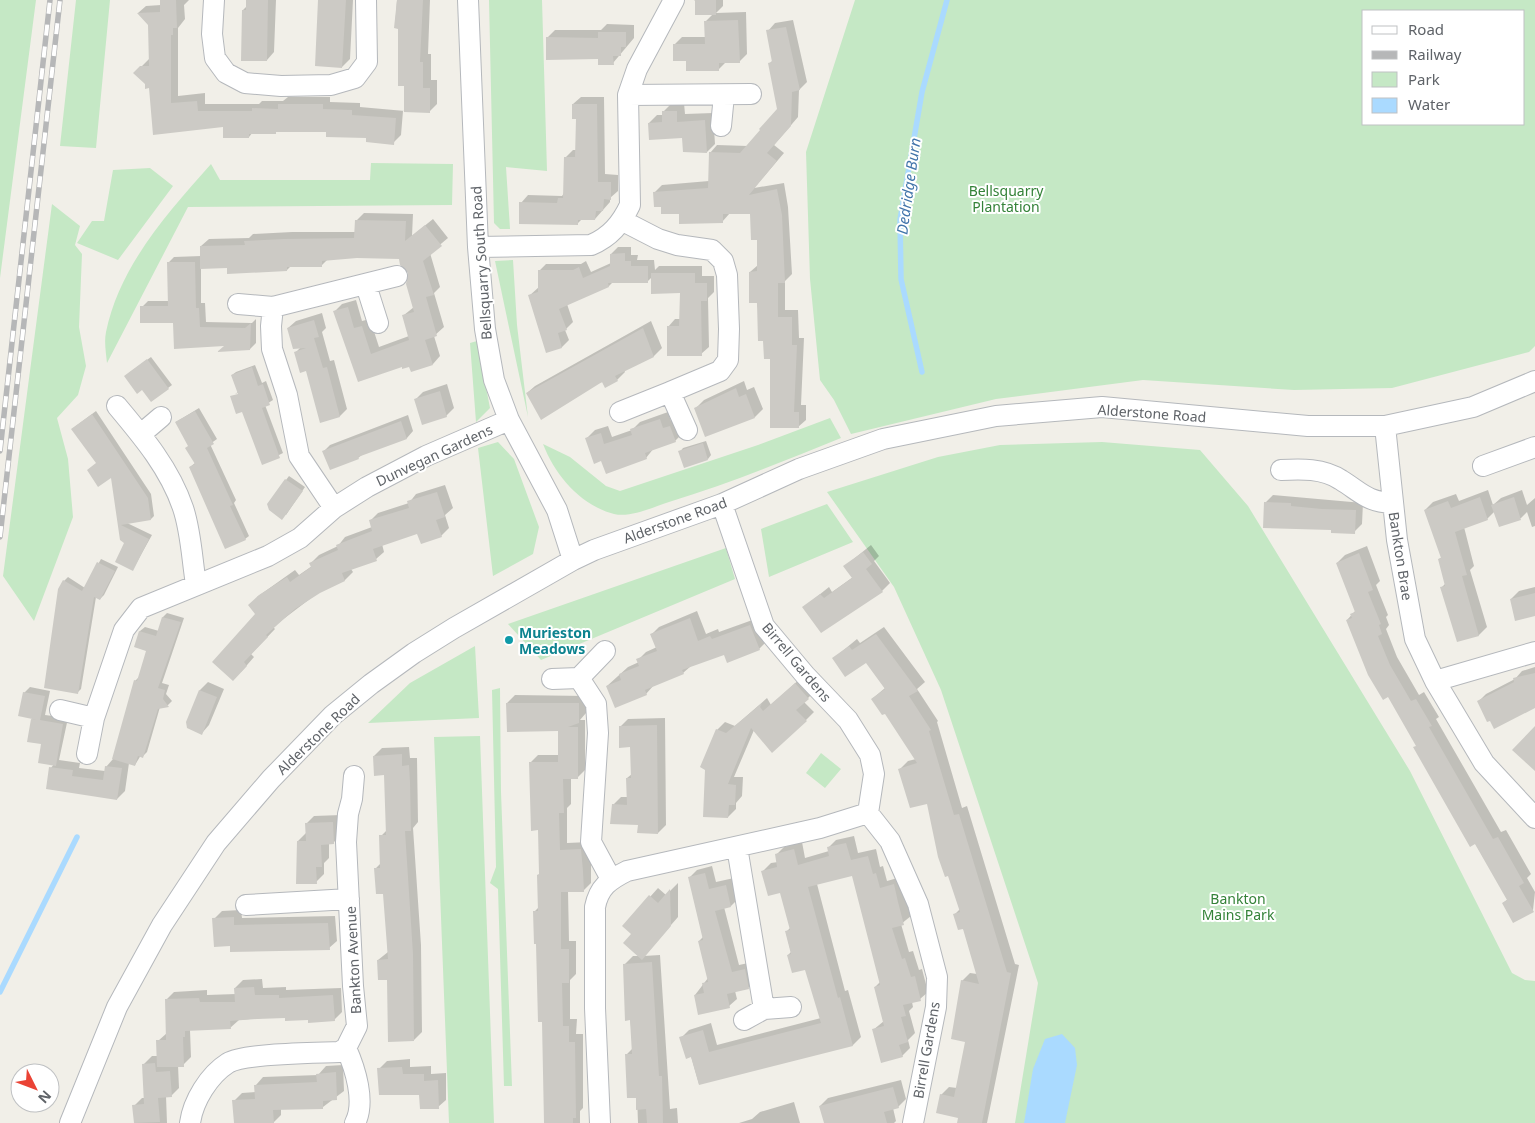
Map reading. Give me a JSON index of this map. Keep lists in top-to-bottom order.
{
  "streets": {
    "street": [
      "Bellsquarry South Road",
      "Alderstone Road",
      "Dunvegan Gardens",
      "Bankton Brae",
      "Birrell Gardens",
      "Bankton Avenue"
    ]
  },
  "crossings": [
    ["Bellsquarry South Road", "Alderstone Road"],
    ["Bellsquarry South Road", "Dunvegan Gardens"],
    ["Alderstone Road", "Bankton Brae"],
    ["Alderstone Road", "Birrell Gardens"]
  ],
  "water": ["Dedridge Burn"],
  "parks": ["Bellsquarry Plantation", "Bankton Mains Park"],
  "places": ["Murieston Meadows"],
  "legend": [
    "Road",
    "Railway",
    "Park",
    "Water"
  ],
  "north": "bottom right"
}
